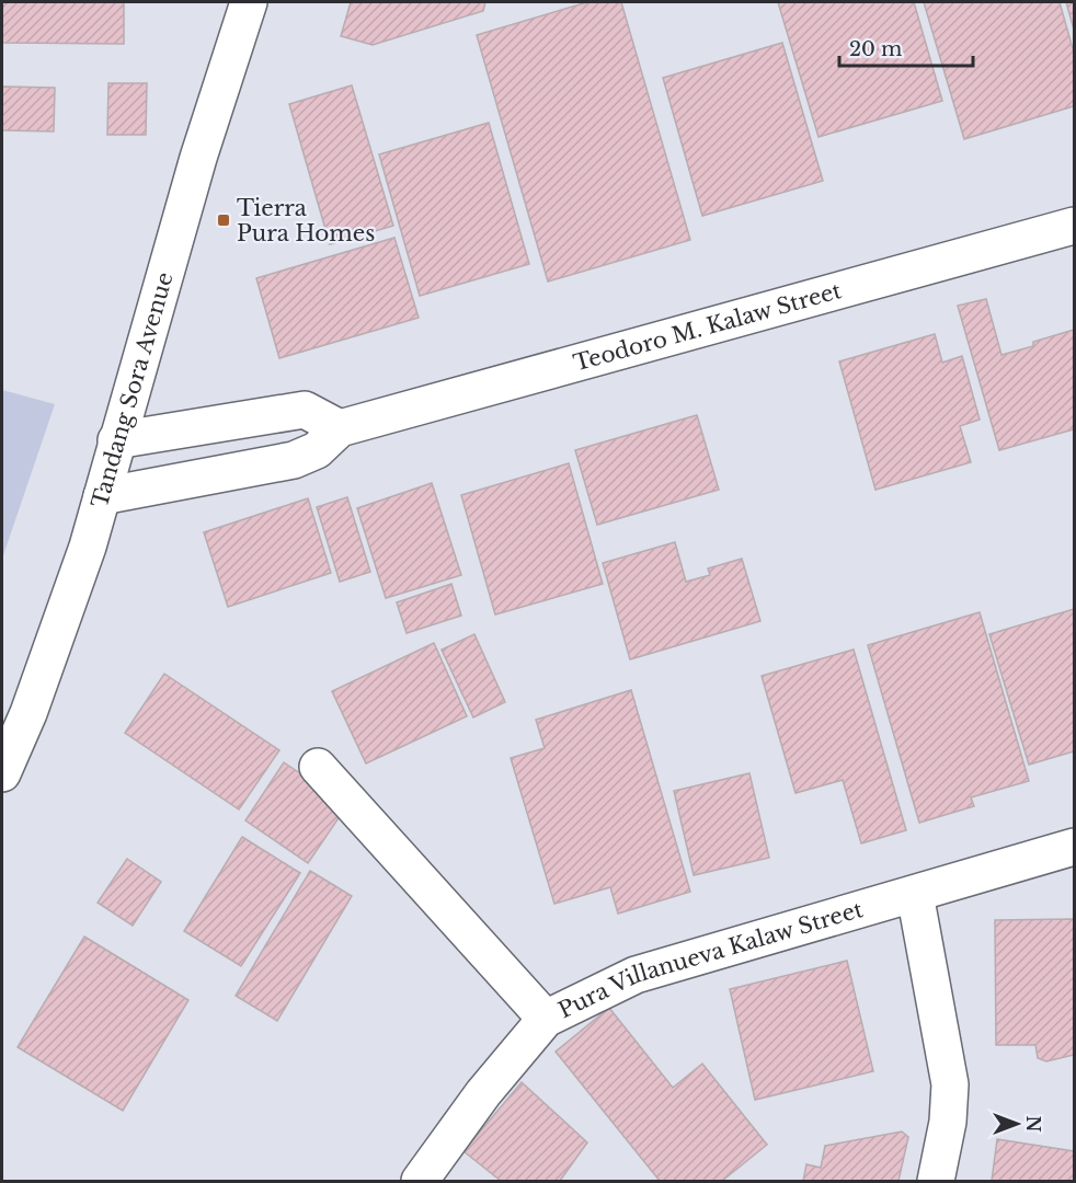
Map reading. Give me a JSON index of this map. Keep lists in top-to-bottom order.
{
  "streets": {
    "street": ["Teodoro M. Kalaw Street", "Tandang Sora Avenue", "Pura Villanueva Kalaw Street"]
  },
  "crossings": [
    ["Teodoro M. Kalaw Street", "Tandang Sora Avenue"]
  ],
  "places": {
    "transit": ["Tierra Pura Homes"]
  },
  "scale_bar": "20 m",
  "north": "right"
}
